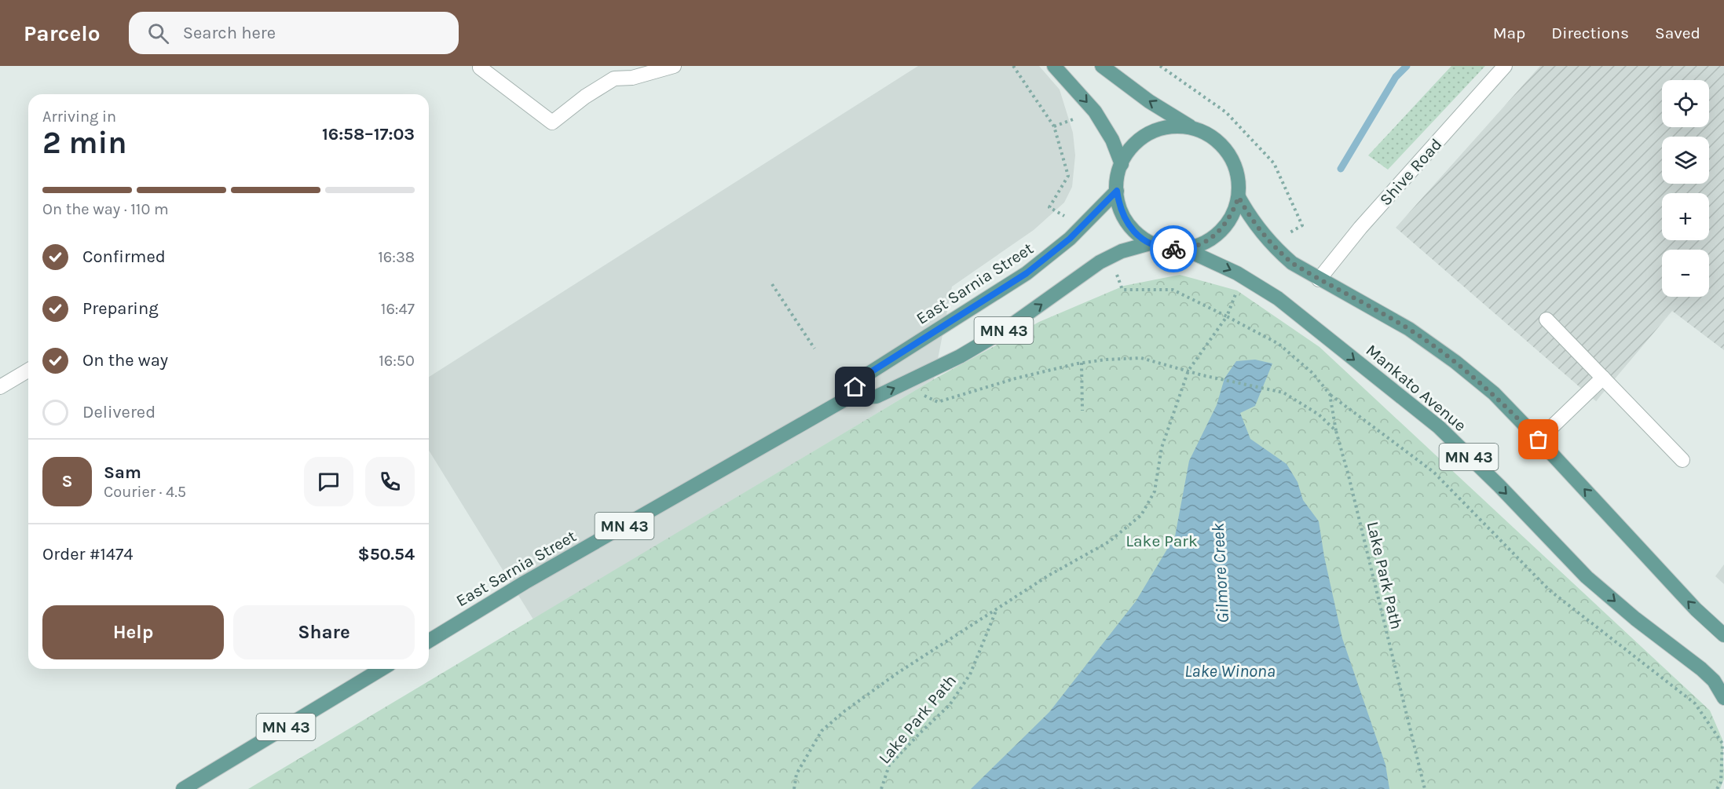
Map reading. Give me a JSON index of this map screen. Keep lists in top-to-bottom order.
{
  "streets": {
    "main road": ["East Sarnia Street", "MN 43", "Mankato Avenue"],
    "street": ["Shive Road"],
    "path": ["Lake Park Path"]
  },
  "crossings": [
    ["Shive Road", "Mankato Avenue"],
    ["East Sarnia Street", "Mankato Avenue"]
  ],
  "water": ["Gilmore Creek", "Lake Winona"],
  "parks": ["Lake Park"],
  "page": {
    "header": "Parcelo",
    "search": "Search here",
    "nav": ["Map", "Directions", "Saved"],
    "map_buttons": ["+", "−"],
    "heading": ["2 min", "Arriving in", "16:58–17:03"],
    "panel": [
      "Sam",
      "Courier · 4.5",
      "Order #1474",
      "$50.54"
    ],
    "bar": "On the way · 110 m",
    "list": [
      ["Confirmed", "16:38"],
      ["Preparing", "16:47"],
      ["On the way", "16:50"],
      "Delivered"
    ],
    "round": "S",
    "buttons": ["Help", "Share"]
  }
}
